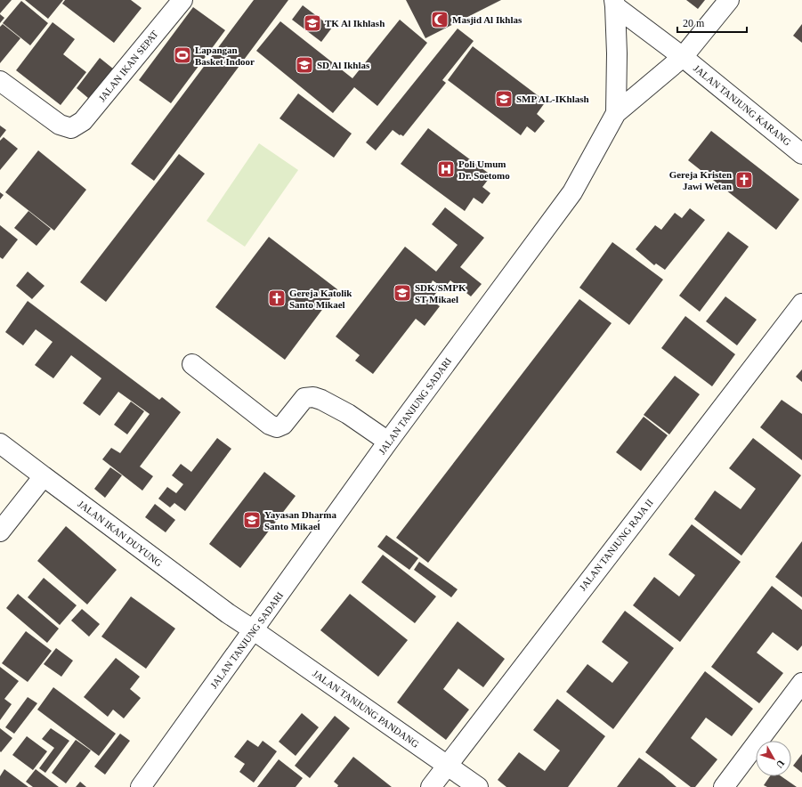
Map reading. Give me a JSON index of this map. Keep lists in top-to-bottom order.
{
  "streets": {
    "street": [
      "JALAN IKAN SEPAT",
      "JALAN TANJUNG KARANG",
      "JALAN TANJUNG SADARI",
      "JALAN IKAN DUYUNG",
      "JALAN TANJUNG RAJA II",
      "JALAN TANJUNG PANDANG"
    ]
  },
  "crossings": [
    ["JALAN TANJUNG KARANG", "JALAN TANJUNG SADARI"],
    ["JALAN TANJUNG SADARI", "JALAN IKAN DUYUNG"],
    ["JALAN TANJUNG SADARI", "JALAN TANJUNG PANDANG"],
    ["JALAN IKAN DUYUNG", "JALAN TANJUNG PANDANG"],
    ["JALAN TANJUNG RAJA II", "JALAN TANJUNG PANDANG"]
  ],
  "places": {
    "mosque": ["Masjid Al Ikhlas"],
    "school or university": [
      "TK Al Ikhlash",
      "SD Al Ikhlas",
      "SMP AL-IKhlash",
      "SDK/SMPK ST Mikael",
      "Yayasan Dharma Santo Mikael"
    ],
    "sports": ["Lapangan Basket Indoor"],
    "hospital": ["Poli Umum Dr. Soetomo"],
    "church": ["Gereja Kristen Jawi Wetan", "Gereja Katolik Santo Mikael"]
  },
  "scale_bar": "20 m",
  "north": "bottom right"
}
